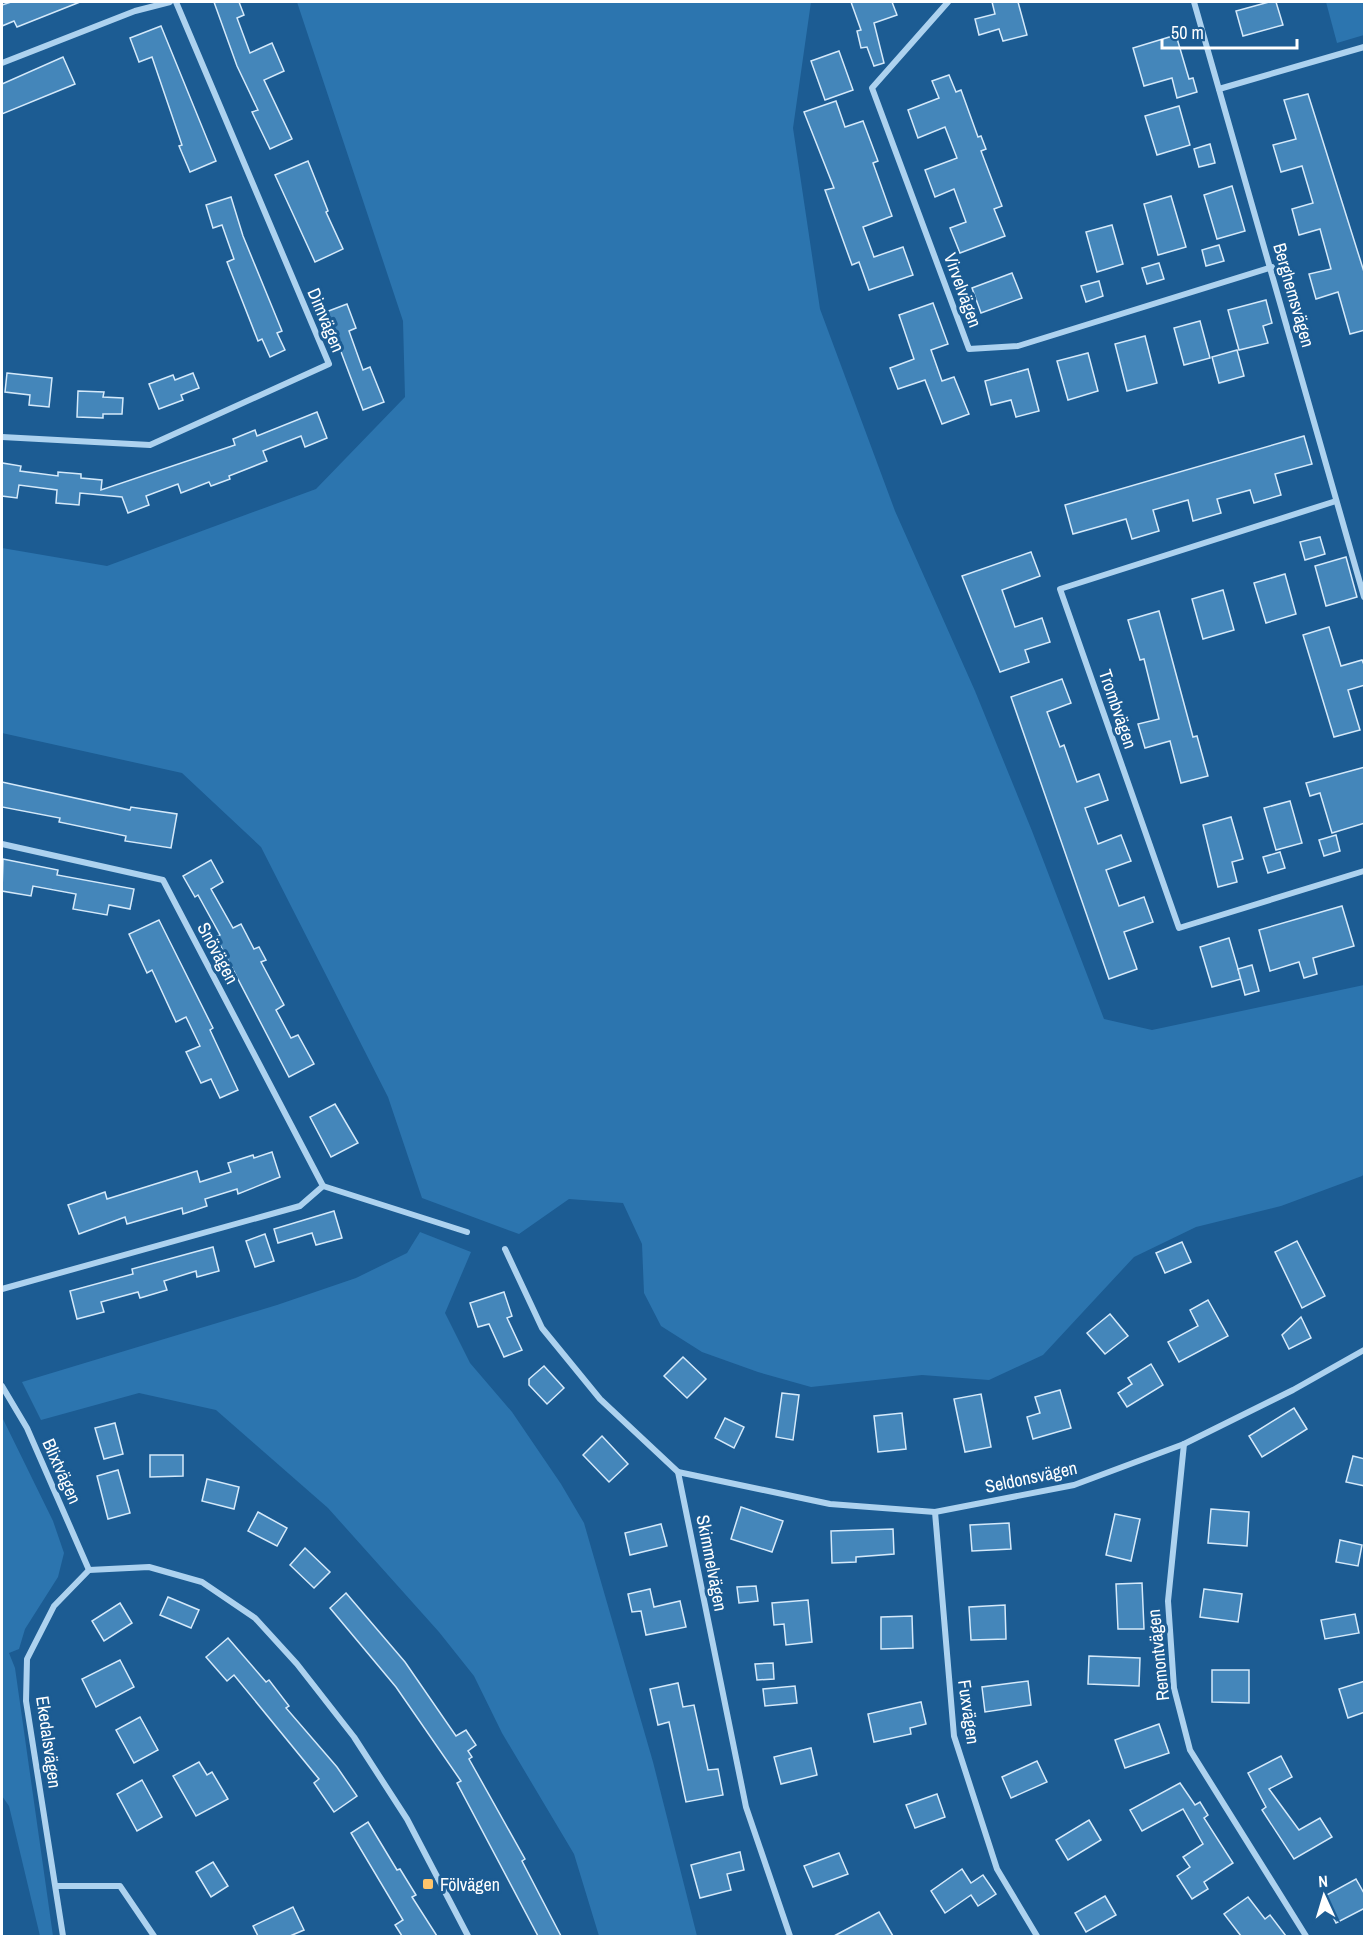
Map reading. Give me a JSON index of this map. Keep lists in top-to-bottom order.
{
  "streets": {
    "street": [
      "Virvelvägen",
      "Berghemsvägen",
      "Dimvägen",
      "Trombvägen",
      "Snövägen",
      "Blixtvägen",
      "Seldonsvägen",
      "Skimmelvägen",
      "Remontvägen",
      "Fuxvägen",
      "Ekedalsvägen"
    ]
  },
  "crossings": [
    ["Virvelvägen", "Berghemsvägen"],
    ["Berghemsvägen", "Trombvägen"],
    ["Blixtvägen", "Ekedalsvägen"],
    ["Seldonsvägen", "Skimmelvägen"],
    ["Seldonsvägen", "Remontvägen"],
    ["Seldonsvägen", "Fuxvägen"]
  ],
  "places": {
    "transit": ["Fölvägen"]
  },
  "scale_bar": "50 m",
  "north": "top"
}
